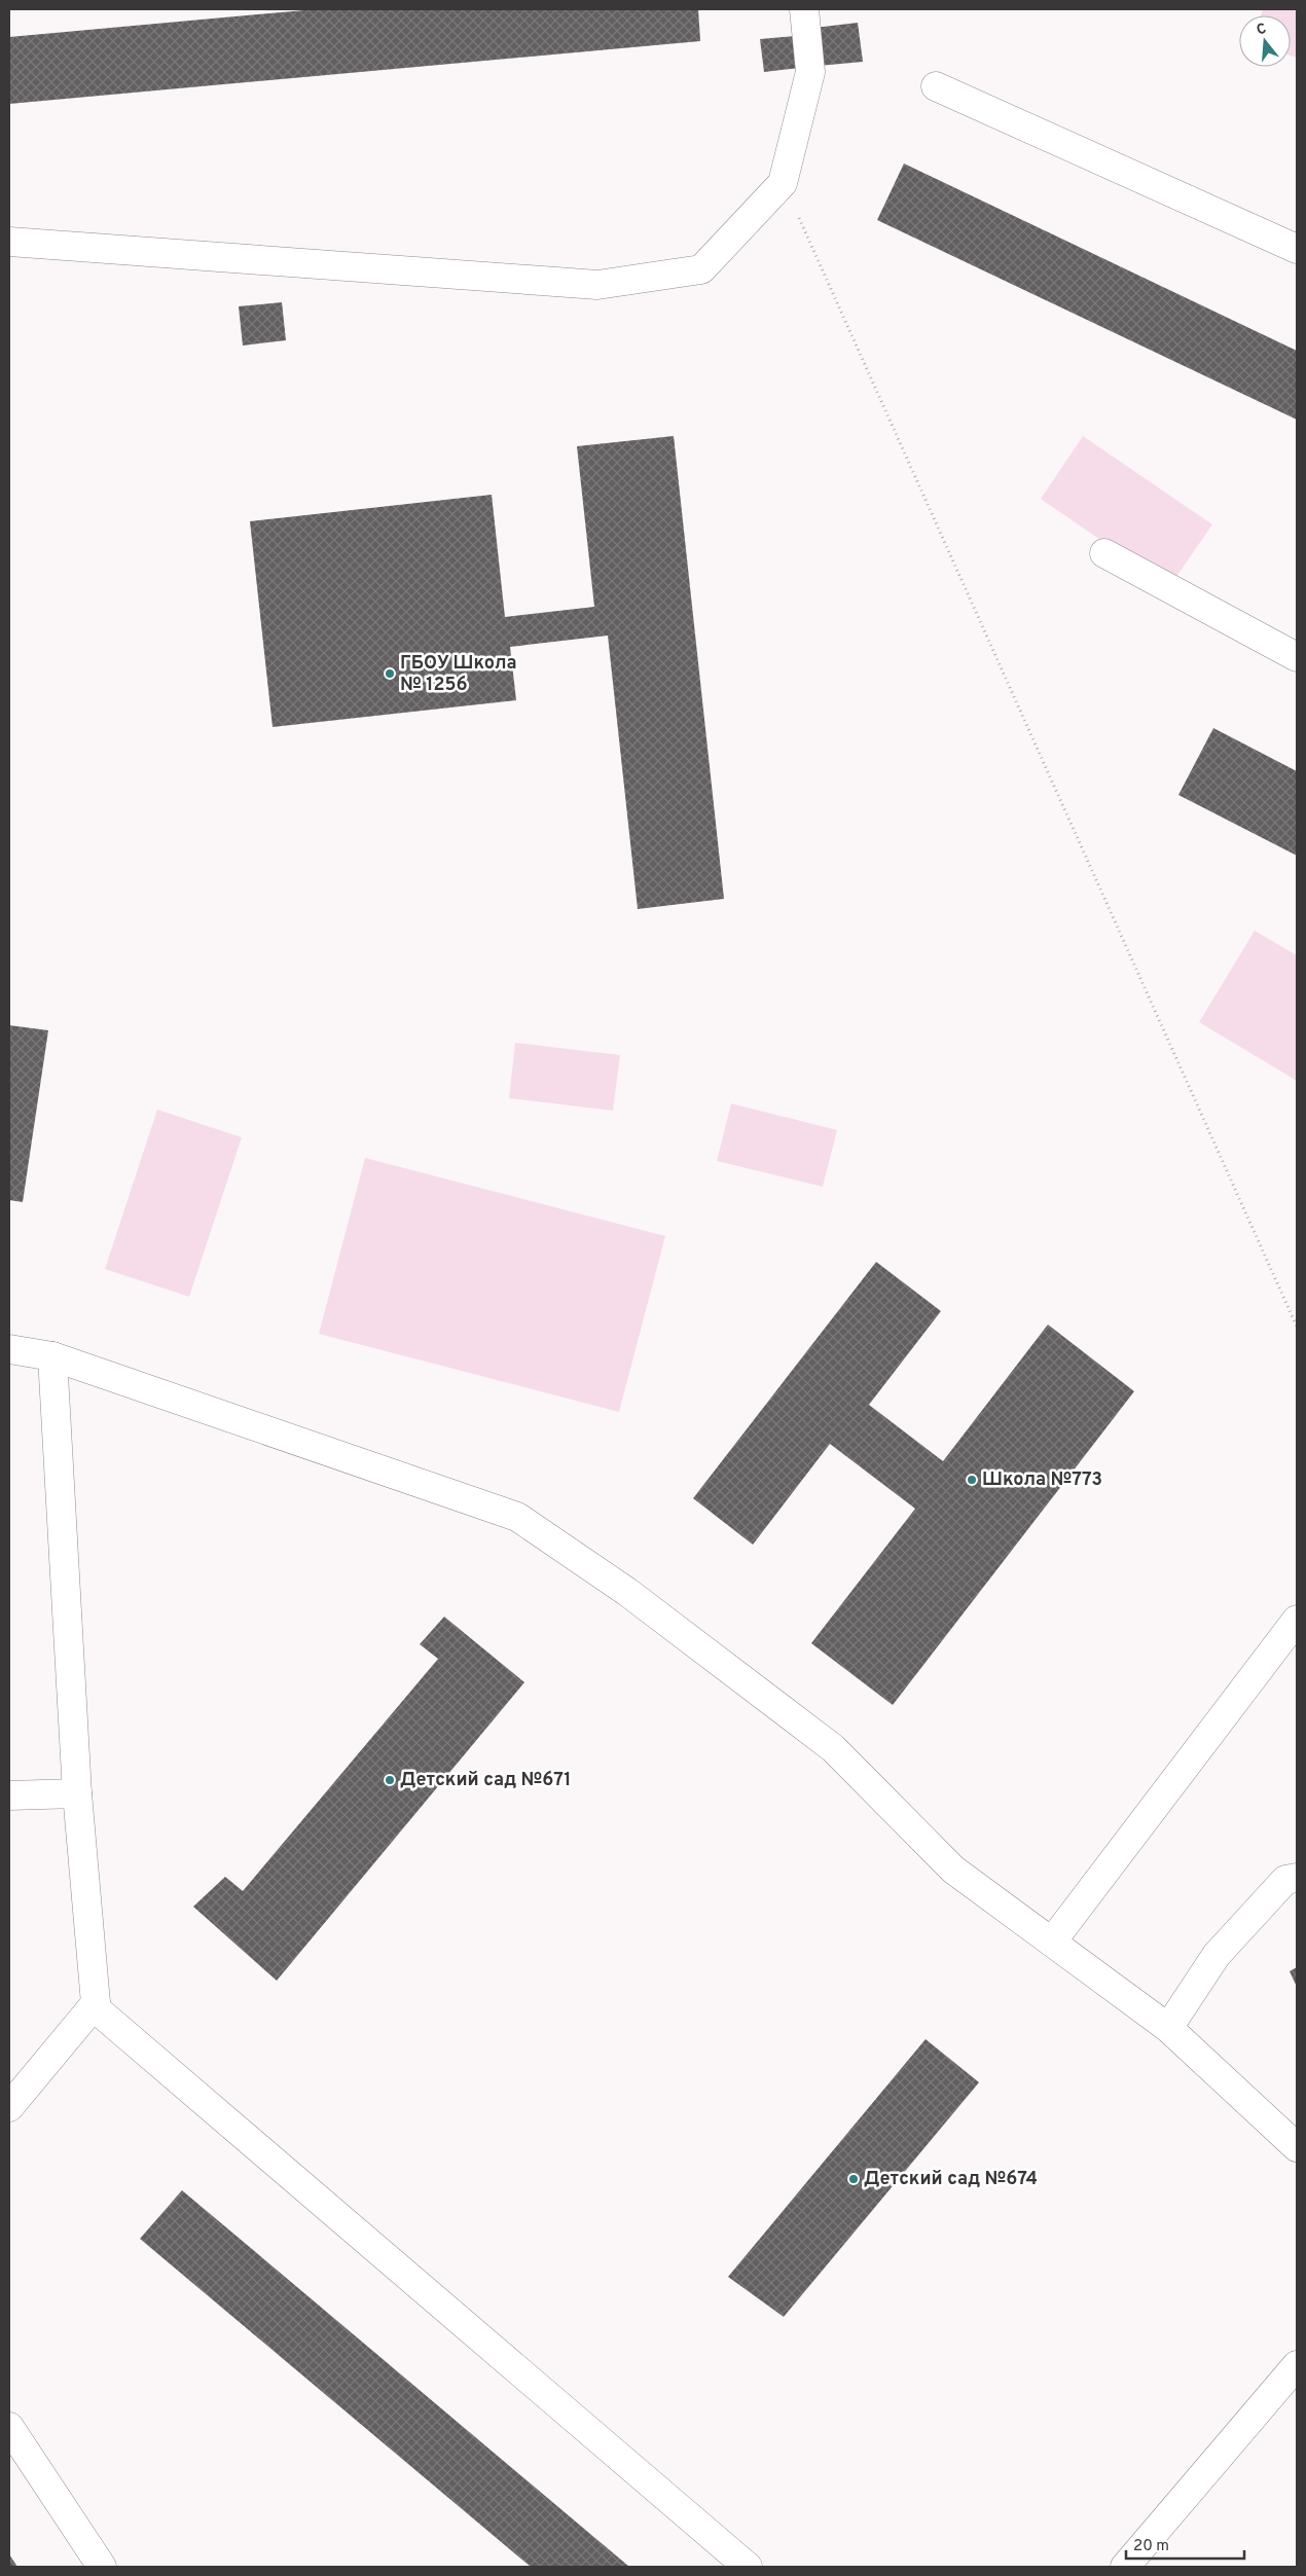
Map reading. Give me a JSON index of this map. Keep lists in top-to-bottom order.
{
  "places": [
    "ГБОУ Школа № 1256",
    "Школа №773",
    "Детский сад №671",
    "Детский сад №674"
  ],
  "scale_bar": "20 m",
  "north": "top"
}
